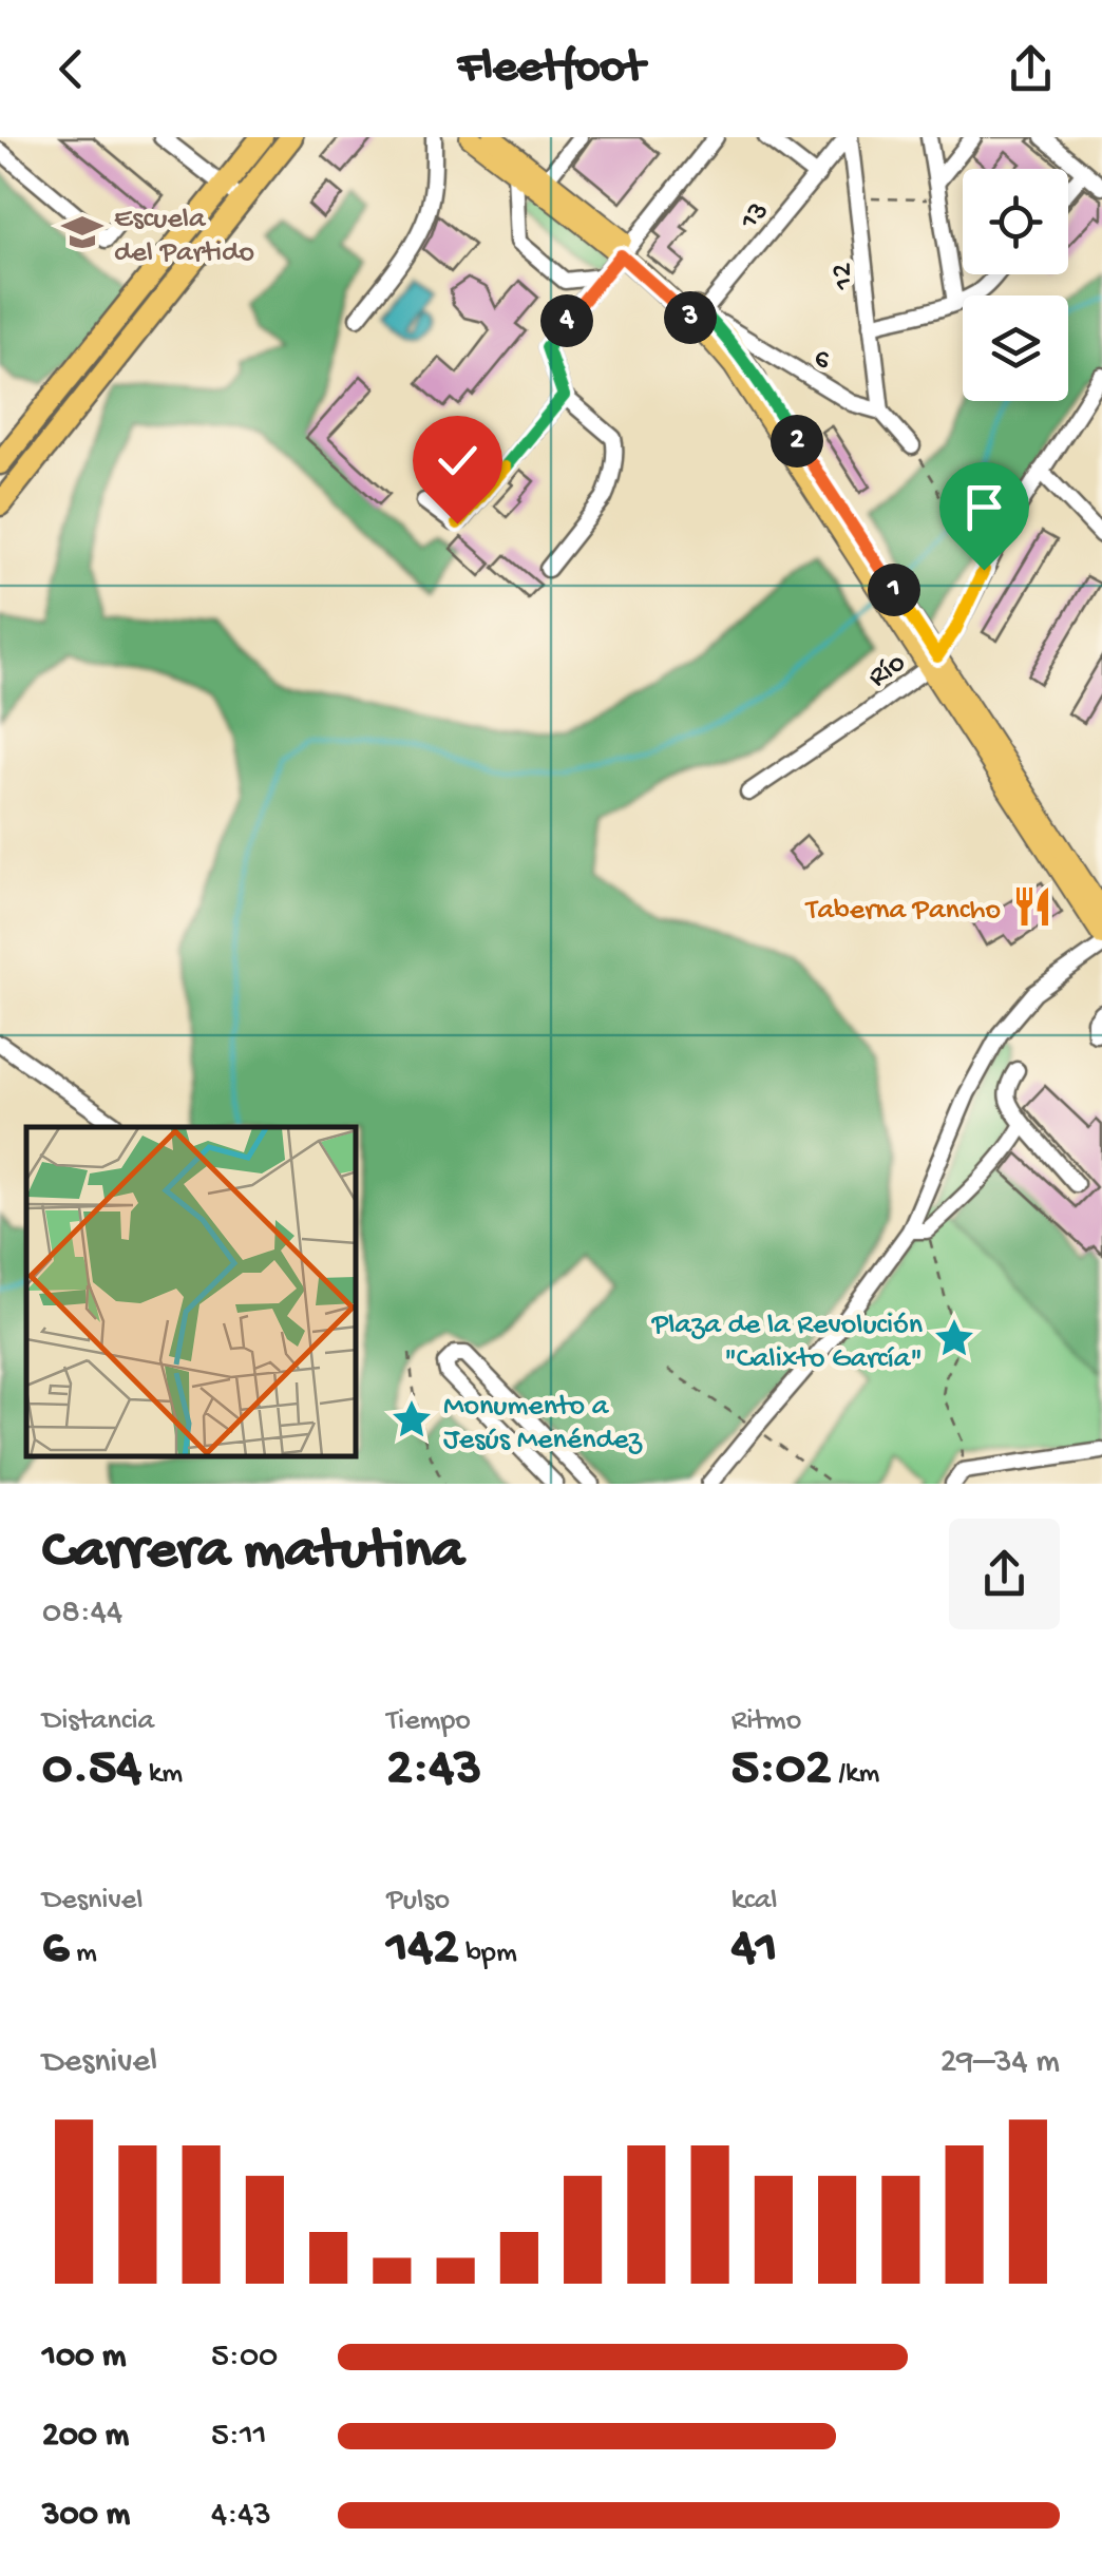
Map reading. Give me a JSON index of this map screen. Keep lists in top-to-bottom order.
{
  "streets": {
    "street": [
      "13",
      "12",
      "6",
      "Río"
    ]
  },
  "crossings": [
    ["13", "12"],
    ["13", "6"],
    ["12", "6"]
  ],
  "places": {
    "school or university": ["Escuela del Partido"],
    "restaurant": ["Taberna Pancho"],
    "place": ["Plaza de la Revolución \"Calixto García\"", "Monumento a Jesús Menéndez"]
  },
  "page": {
    "header": "Fleetfoot",
    "pins": [
      "3",
      "4",
      "2",
      "1"
    ],
    "heading": ["Carrera matutina", "08:44"],
    "stats": [
      ["Distancia", "0.54 km"],
      ["Tiempo", "2:43"],
      ["Ritmo", "5:02 /km"],
      ["Desnivel", "6 m"],
      ["Pulso", "142 bpm"],
      ["kcal", "41"]
    ],
    "chart": ["Desnivel", "29–34 m"],
    "list": [
      {
        "name": "100 m",
        "note": "5:00"
      },
      {
        "name": "200 m",
        "note": "5:11"
      },
      {
        "name": "300 m",
        "note": "4:43"
      }
    ]
  }
}
